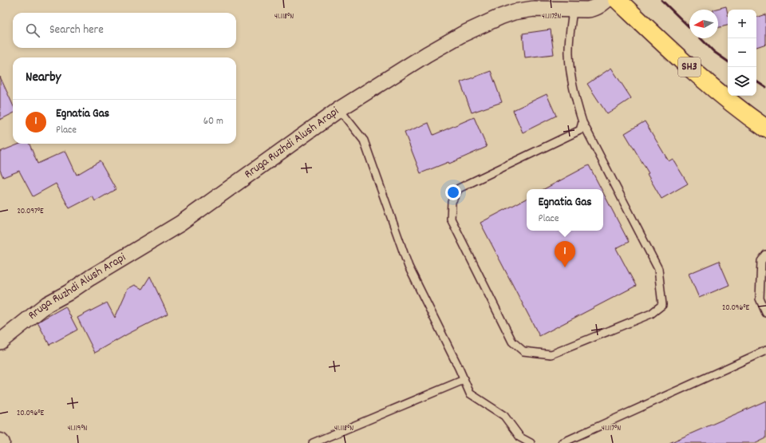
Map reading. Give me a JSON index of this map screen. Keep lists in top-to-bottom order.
{
  "streets": {
    "main road": ["SH3"],
    "street": ["Rruga Ruzhdi Alush Arapi"]
  },
  "north": "left",
  "page": {
    "map_buttons": ["+", "−"],
    "search": "Search here",
    "heading": "Nearby",
    "list": [
      {
        "mark": "1",
        "name": "Egnatia Gas",
        "note": "Place",
        "value": "60 m"
      }
    ],
    "popup": ["Egnatia Gas", "Place"],
    "pins": "1"
  },
  "coordinates": [
    "41.118°N",
    "41.117°N",
    "20.097°E",
    "20.096°E",
    "41.119°N"
  ]
}
